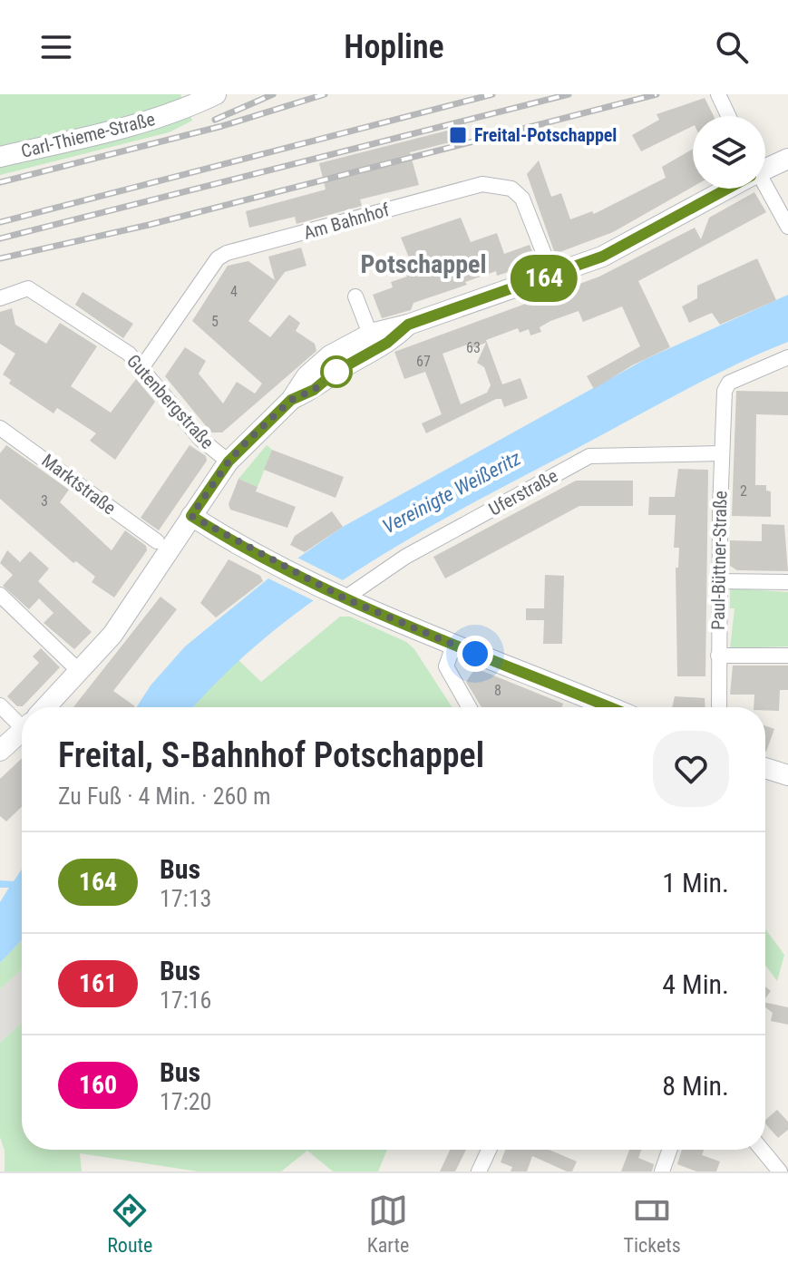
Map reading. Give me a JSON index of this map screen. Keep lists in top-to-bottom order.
{
  "streets": {
    "street": [
      "Carl-Thieme-Straße",
      "Am Bahnhof",
      "Gutenbergstraße",
      "Marktstraße",
      "Uferstraße",
      "Paul-Büttner-Straße"
    ]
  },
  "crossings": [
    ["Am Bahnhof", "Gutenbergstraße"],
    ["Uferstraße", "Paul-Büttner-Straße"]
  ],
  "districts": ["Potschappel"],
  "water": ["Vereinigte Weißeritz"],
  "places": {
    "transit": ["Freital-Potschappel"]
  },
  "lines": ["bus line 164"],
  "house_numbers": [
    "4",
    "5",
    "63",
    "67",
    "2",
    "3",
    "8"
  ],
  "page": {
    "header": "Hopline",
    "on_map": "164",
    "heading": ["Freital, S-Bahnhof Potschappel", "Zu Fuß · 4 Min. · 260 m"],
    "list": [
      {
        "mark": "164",
        "name": "Bus",
        "note": "17:13",
        "value": "1 Min."
      },
      {
        "mark": "161",
        "name": "Bus",
        "note": "17:16",
        "value": "4 Min."
      },
      {
        "mark": "160",
        "name": "Bus",
        "note": "17:20",
        "value": "8 Min."
      }
    ],
    "tabs": ["Route", "Karte", "Tickets"]
  }
}
